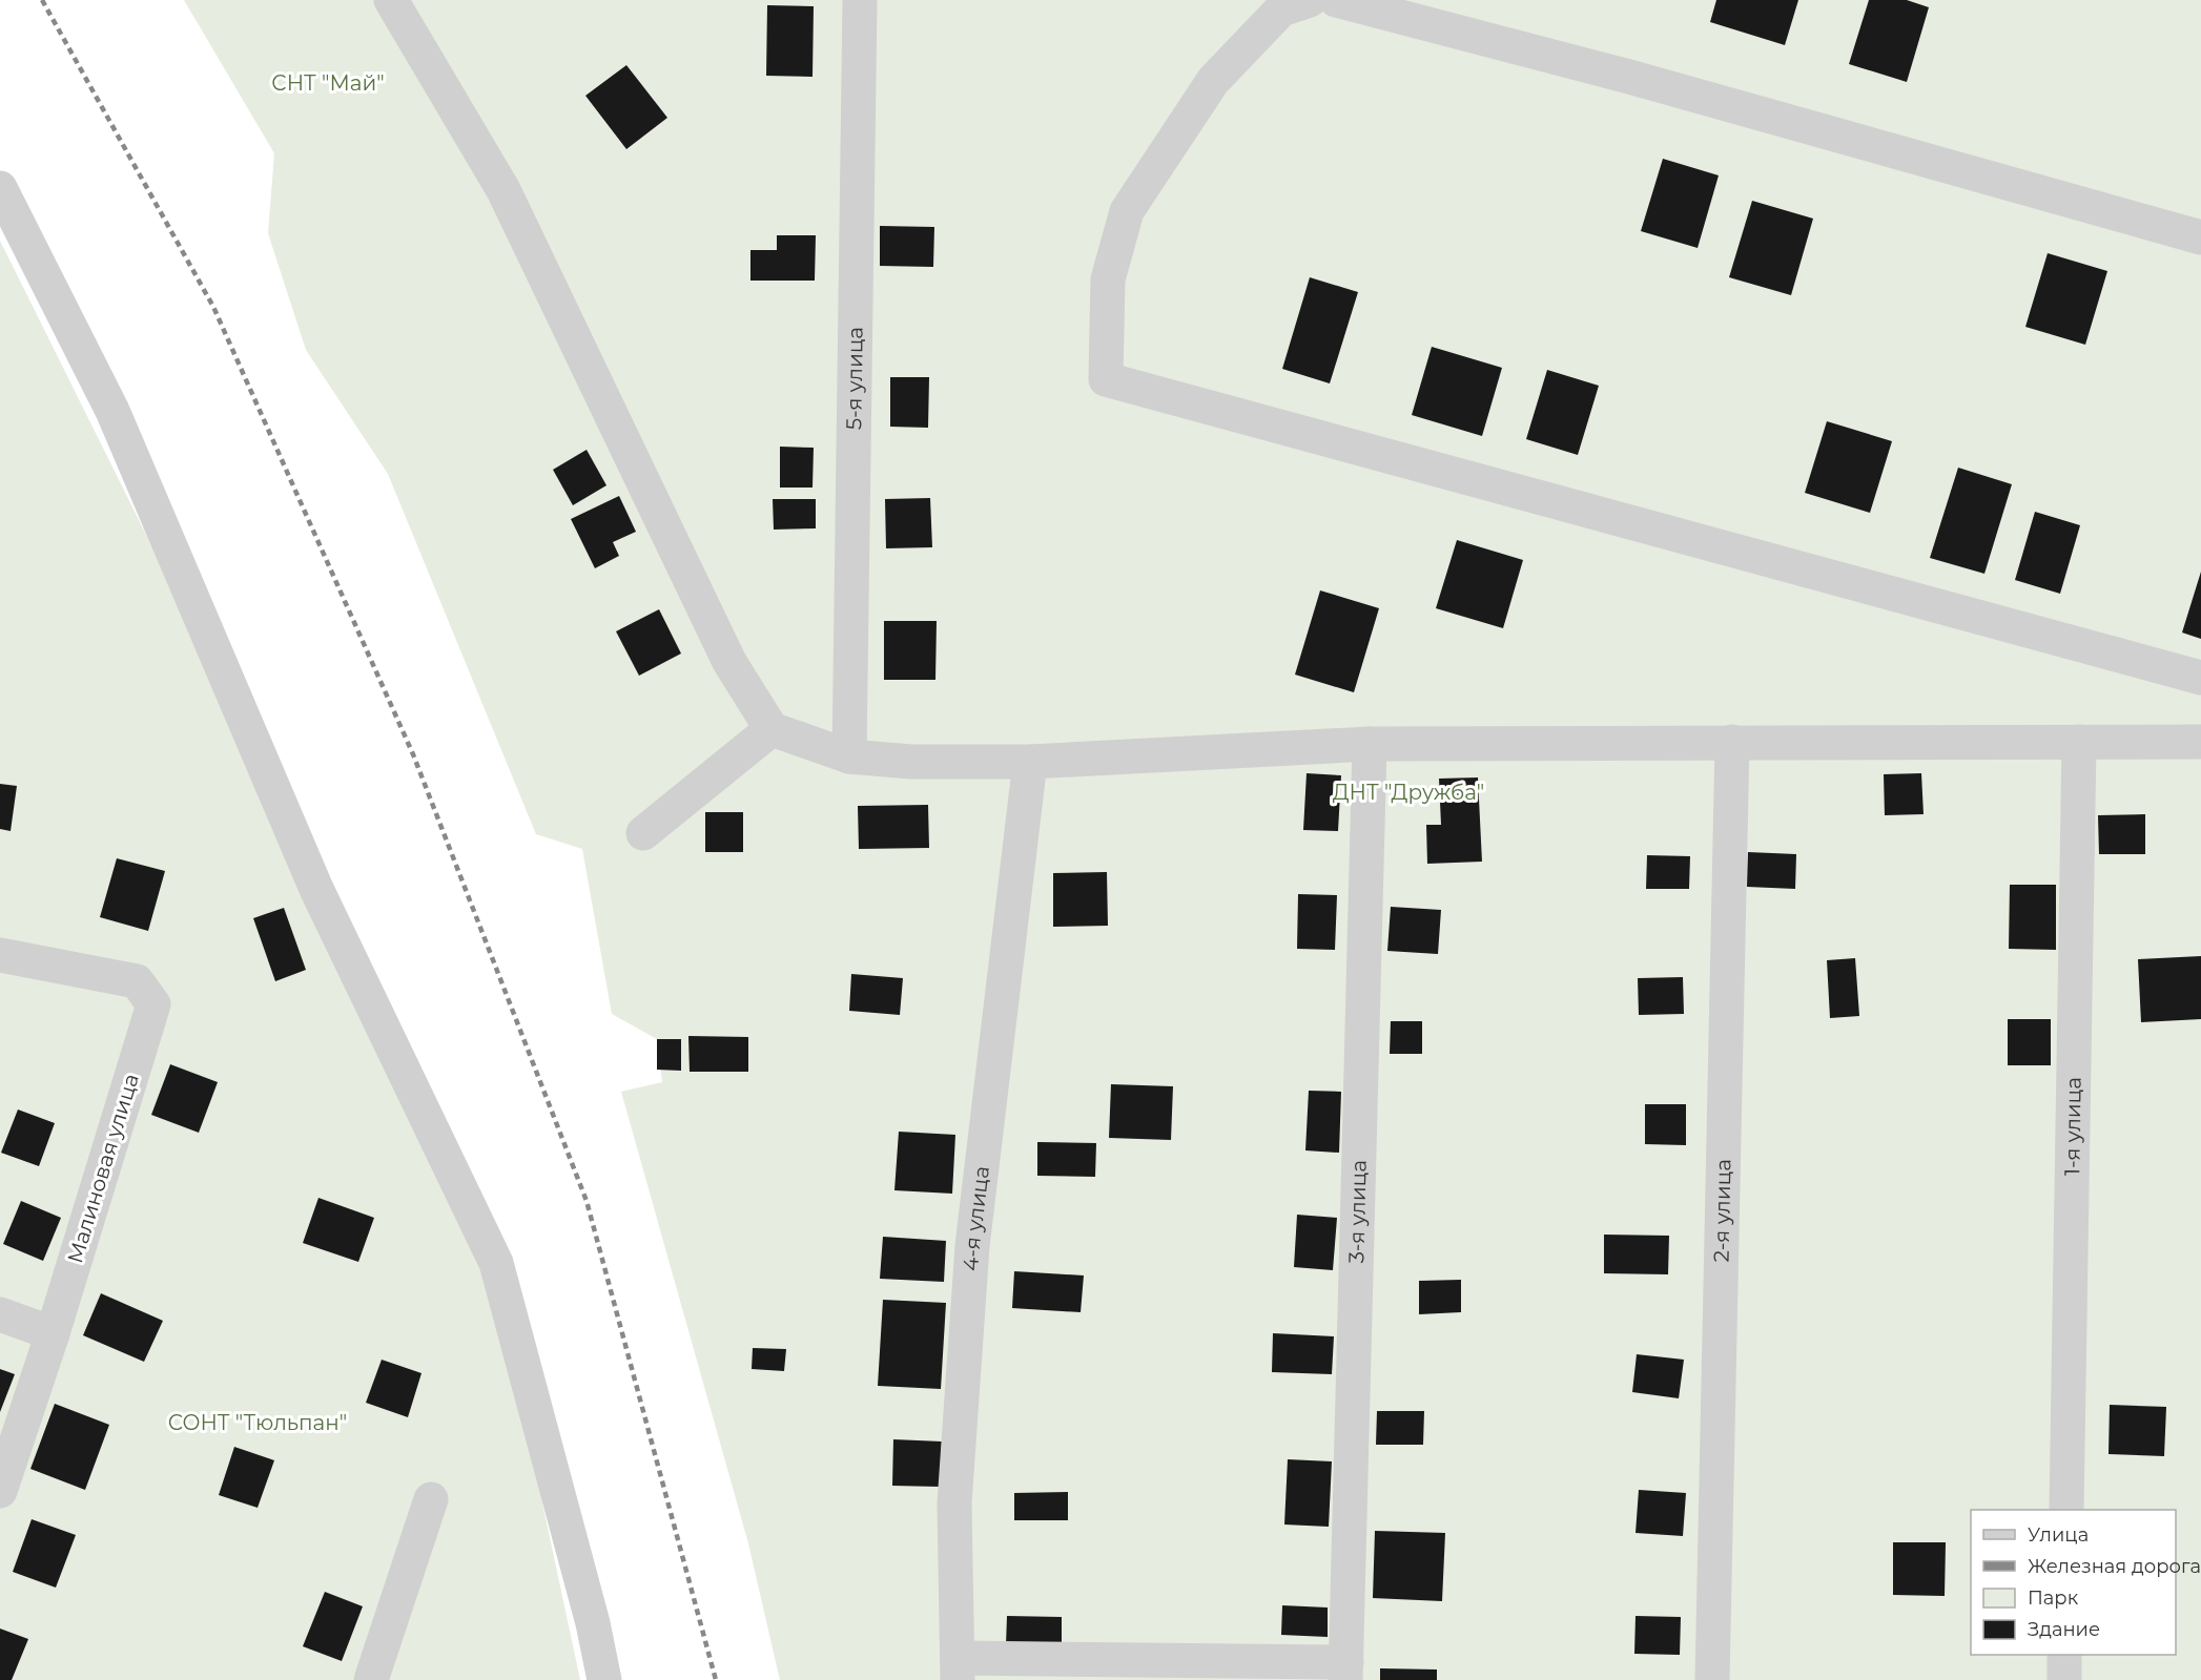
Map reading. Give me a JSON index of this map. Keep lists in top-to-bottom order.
{
  "streets": {
    "street": [
      "5-я улица",
      "1-я улица",
      "Малиновая улица",
      "2-я улица",
      "3-я улица",
      "4-я улица"
    ]
  },
  "parks": ["СНТ \"Май\"", "ДНТ \"Дружба\"", "СОНТ \"Тюльпан\""],
  "legend": [
    "Улица",
    "Железная дорога",
    "Парк",
    "Здание"
  ]
}
